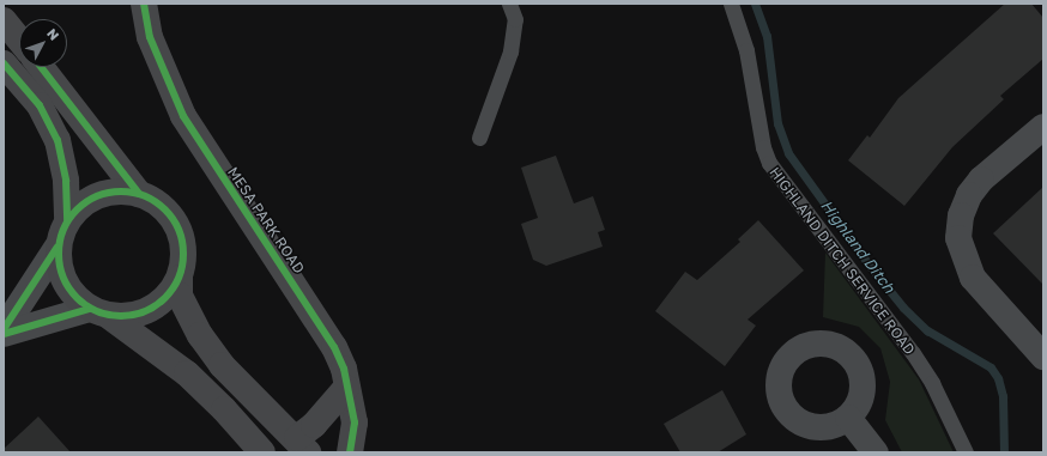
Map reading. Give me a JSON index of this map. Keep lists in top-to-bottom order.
{
  "streets": {
    "main road": ["MESA PARK ROAD"],
    "lane": ["HIGHLAND DITCH SERVICE ROAD"]
  },
  "water": ["Highland Ditch"],
  "north": "top right"
}
